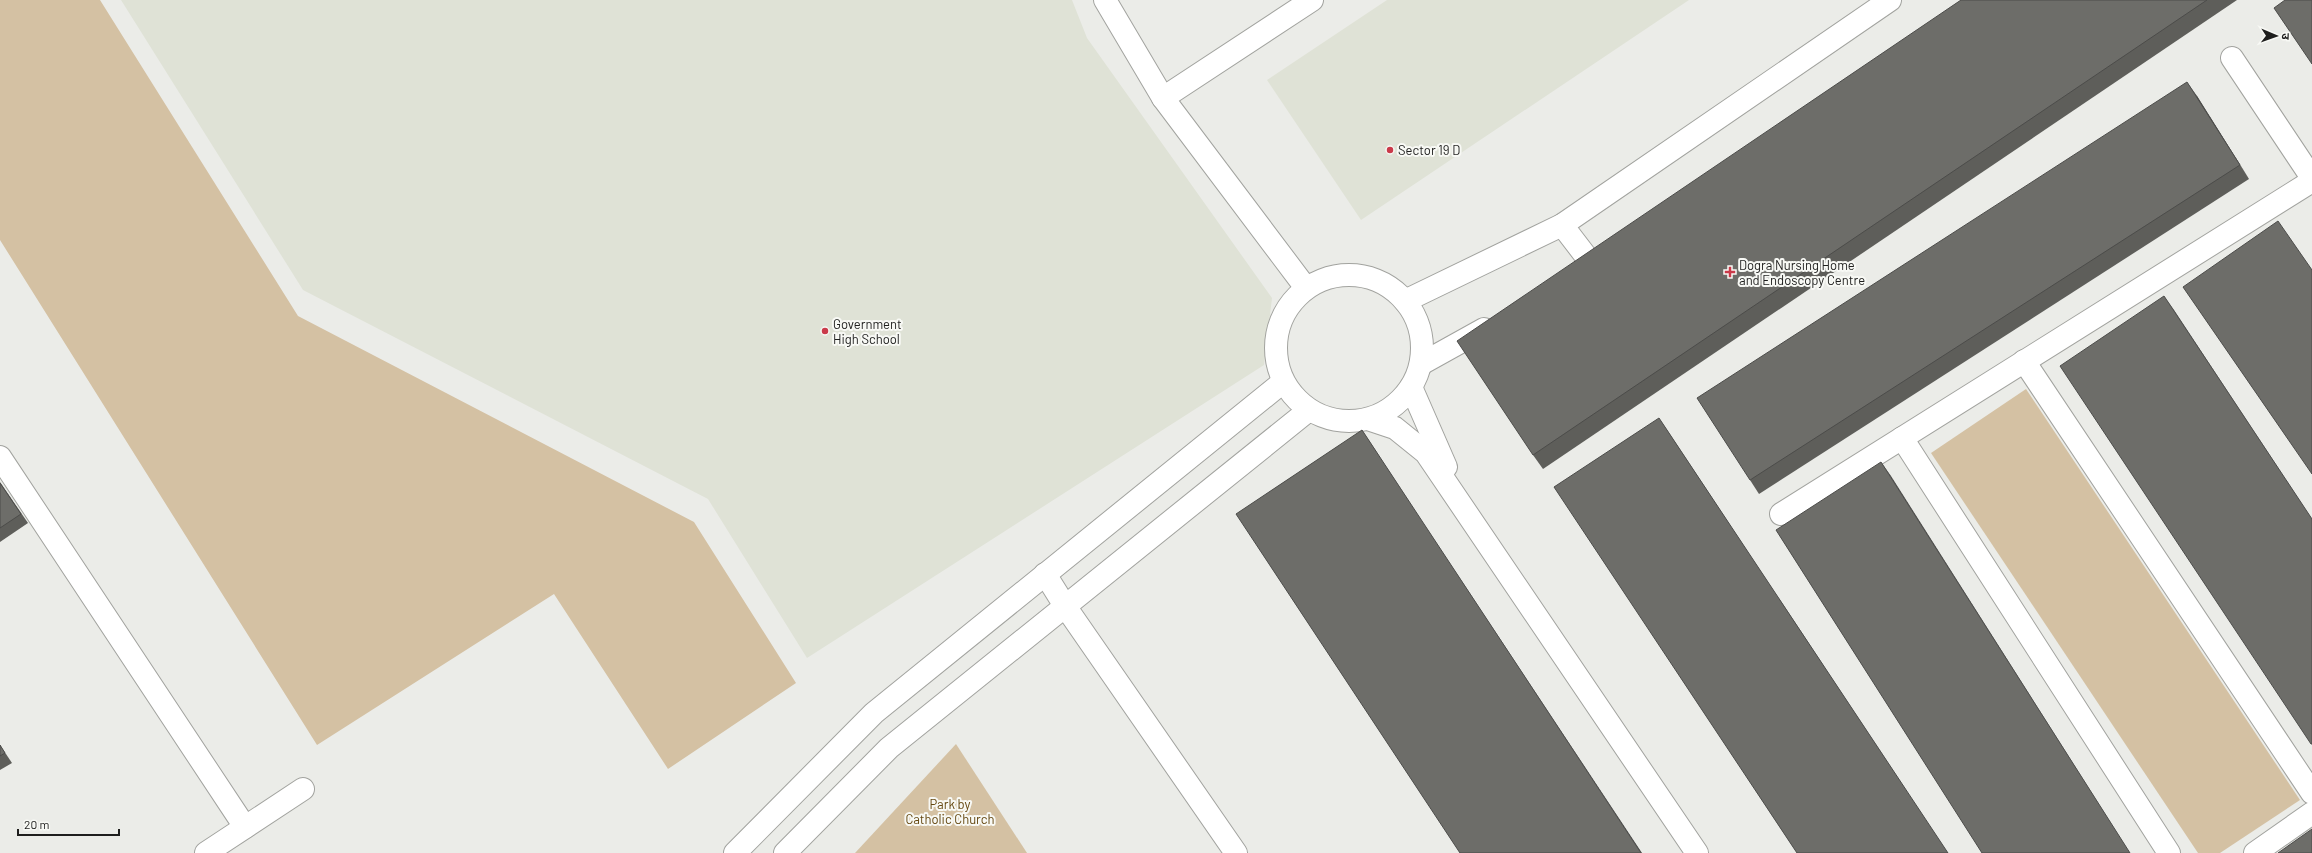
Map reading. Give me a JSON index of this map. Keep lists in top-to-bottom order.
{
  "parks": ["Park by Catholic Church"],
  "places": {
    "other": ["Sector 19 D", "Government High School"],
    "health": ["Dogra Nursing Home and Endoscopy Centre"]
  },
  "scale_bar": "20 m",
  "north": "right"
}
